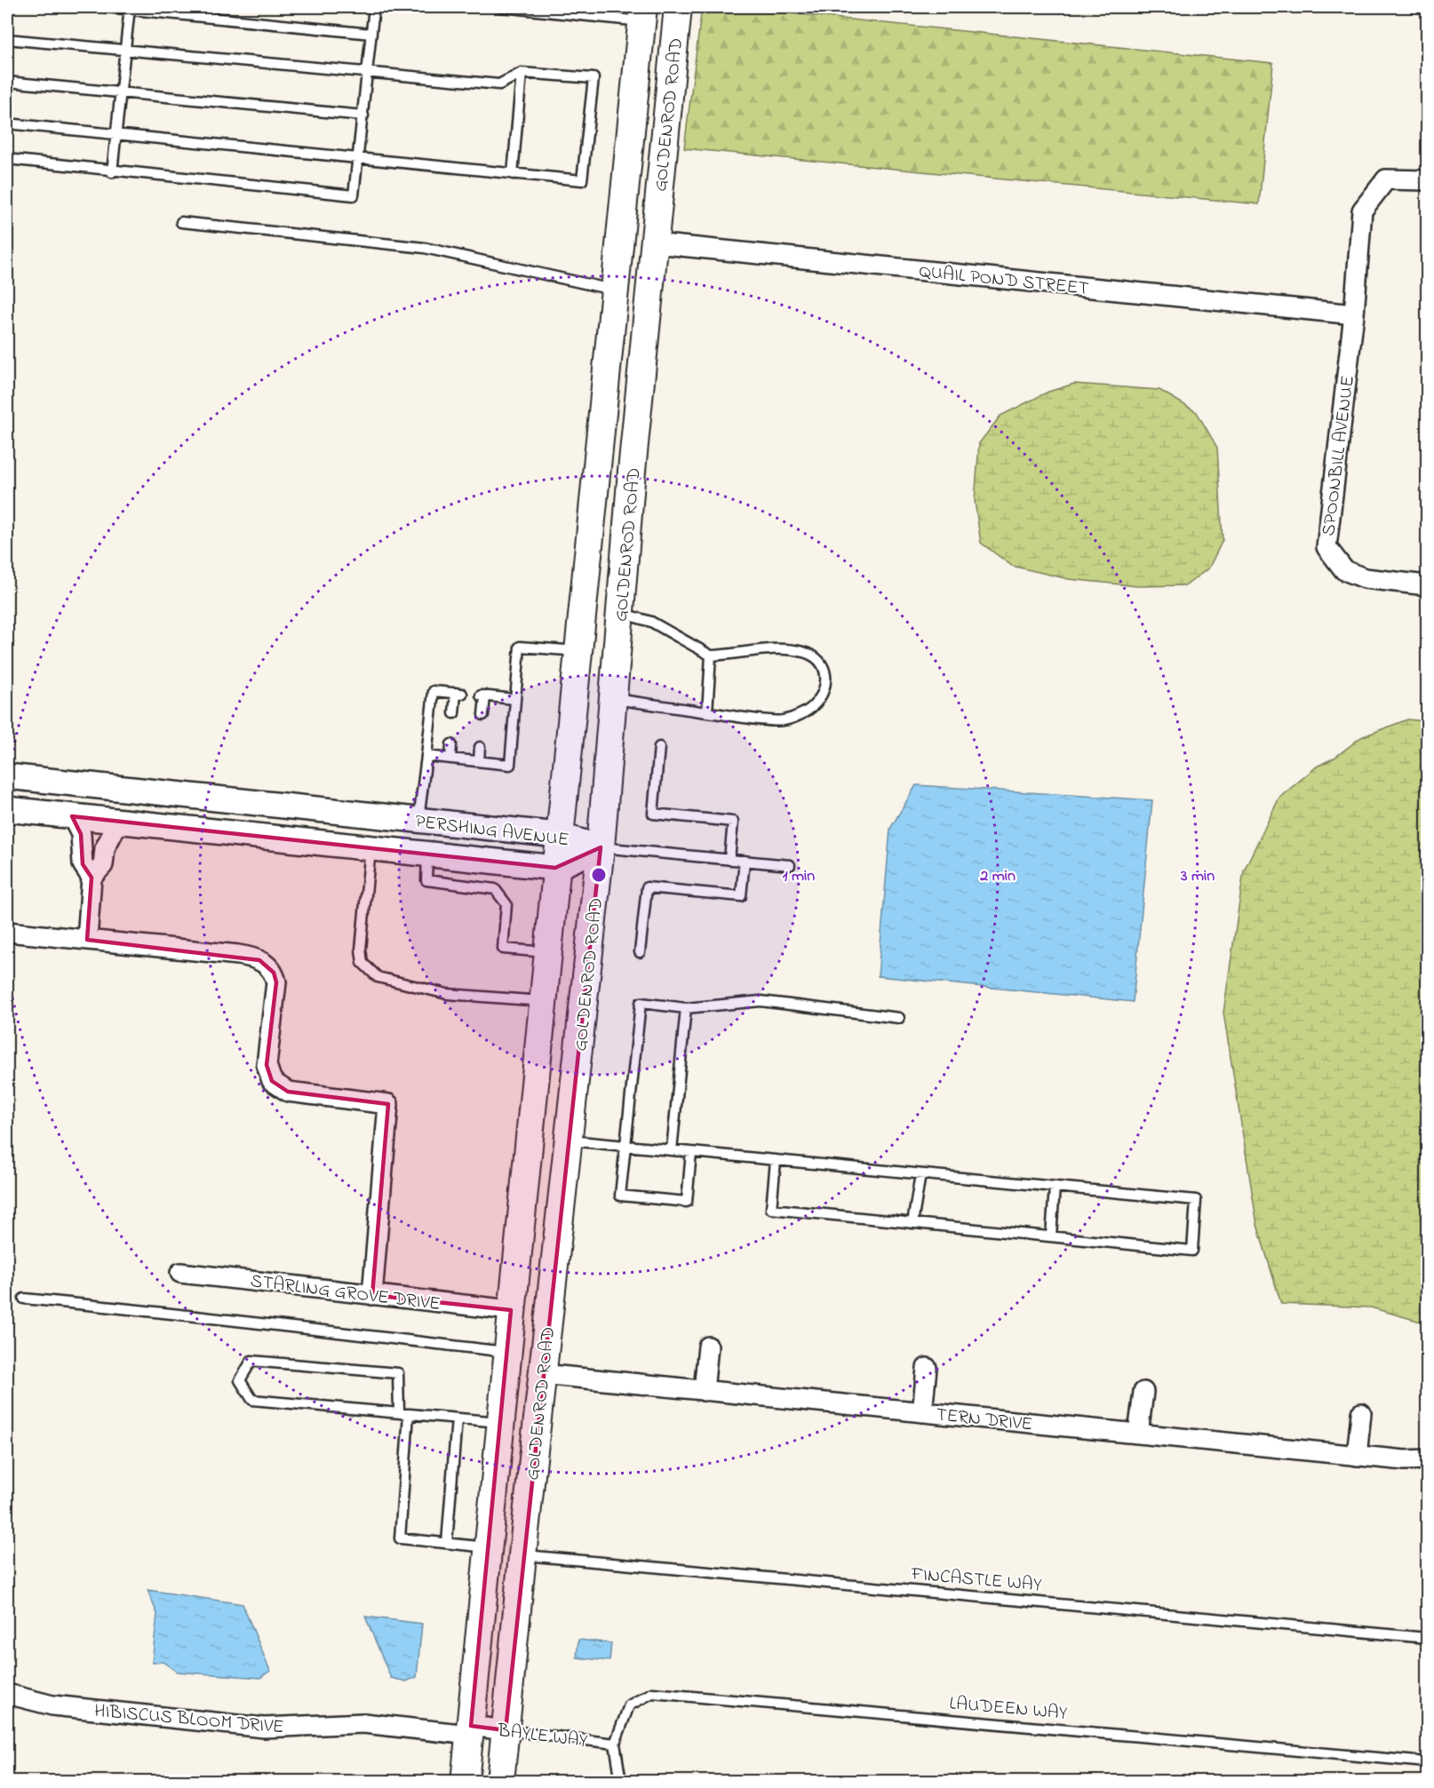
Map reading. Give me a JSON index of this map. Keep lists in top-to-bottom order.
{
  "streets": {
    "main road": ["GOLDENROD ROAD"],
    "street": [
      "QUAIL POND STREET",
      "SPOONBILL AVENUE",
      "PERSHING AVENUE",
      "STARLING GROVE DRIVE",
      "TERN DRIVE",
      "HIBISCUS BLOOM DRIVE",
      "BAYLE WAY"
    ],
    "lane": ["FINCASTLE WAY", "LAUDEEN WAY"]
  },
  "crossings": [
    ["GOLDENROD ROAD", "QUAIL POND STREET"],
    ["GOLDENROD ROAD", "PERSHING AVENUE"],
    ["GOLDENROD ROAD", "STARLING GROVE DRIVE"],
    ["GOLDENROD ROAD", "TERN DRIVE"],
    ["GOLDENROD ROAD", "FINCASTLE WAY"],
    ["GOLDENROD ROAD", "HIBISCUS BLOOM DRIVE"],
    ["GOLDENROD ROAD", "BAYLE WAY"],
    ["QUAIL POND STREET", "SPOONBILL AVENUE"],
    ["LAUDEEN WAY", "BAYLE WAY"],
    ["HIBISCUS BLOOM DRIVE", "BAYLE WAY"]
  ],
  "rings": ["1 min", "2 min", "3 min"]
}
